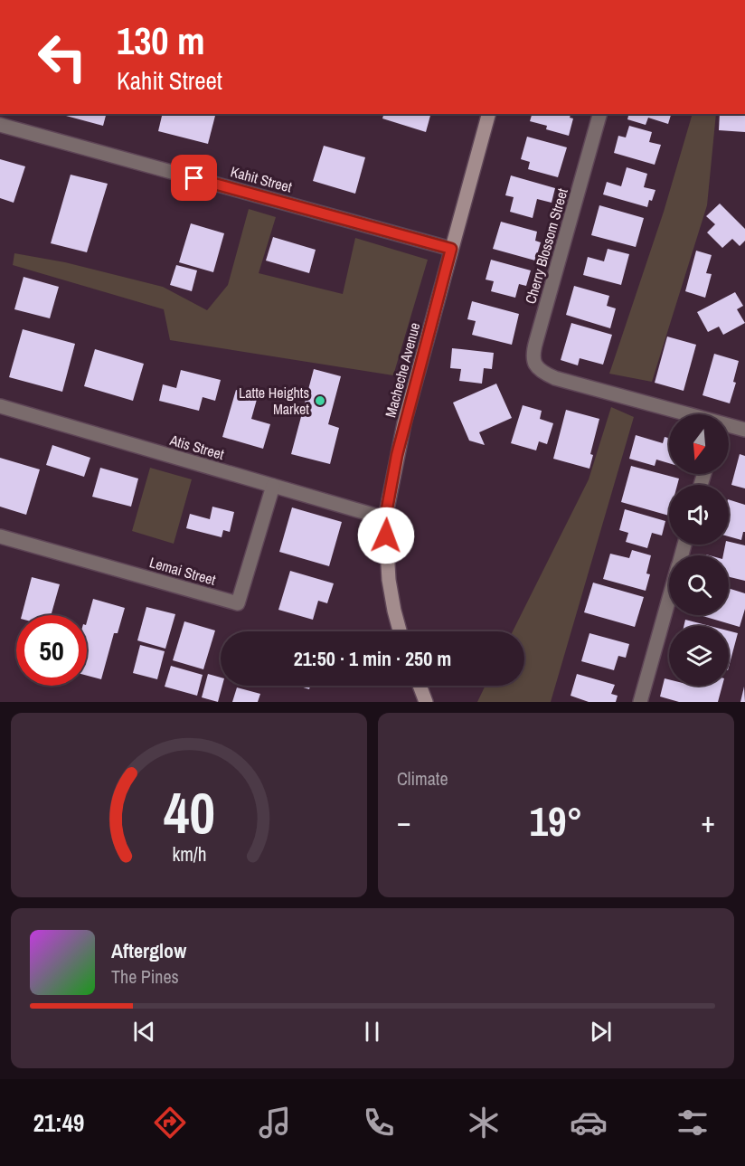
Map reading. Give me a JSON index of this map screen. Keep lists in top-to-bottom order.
{
  "streets": {
    "main road": ["Macheche Avenue"],
    "street": [
      "Kahit Street",
      "Cherry Blossom Street",
      "Atis Street",
      "Lemai Street"
    ]
  },
  "crossings": [
    ["Kahit Street", "Macheche Avenue"],
    ["Macheche Avenue", "Atis Street"],
    ["Atis Street", "Lemai Street"]
  ],
  "places": ["Latte Heights Market"],
  "north": "bottom",
  "page": {
    "turn": ["130 m", "Kahit Street"],
    "limit": "50",
    "trip": "21:50 · 1 min · 250 m",
    "tile": "Climate",
    "heat": ["−", "19°", "+"],
    "song": ["Afterglow", "The Pines"],
    "tabs": "21:49",
    "gauge": ["40", "km/h"]
  }
}
